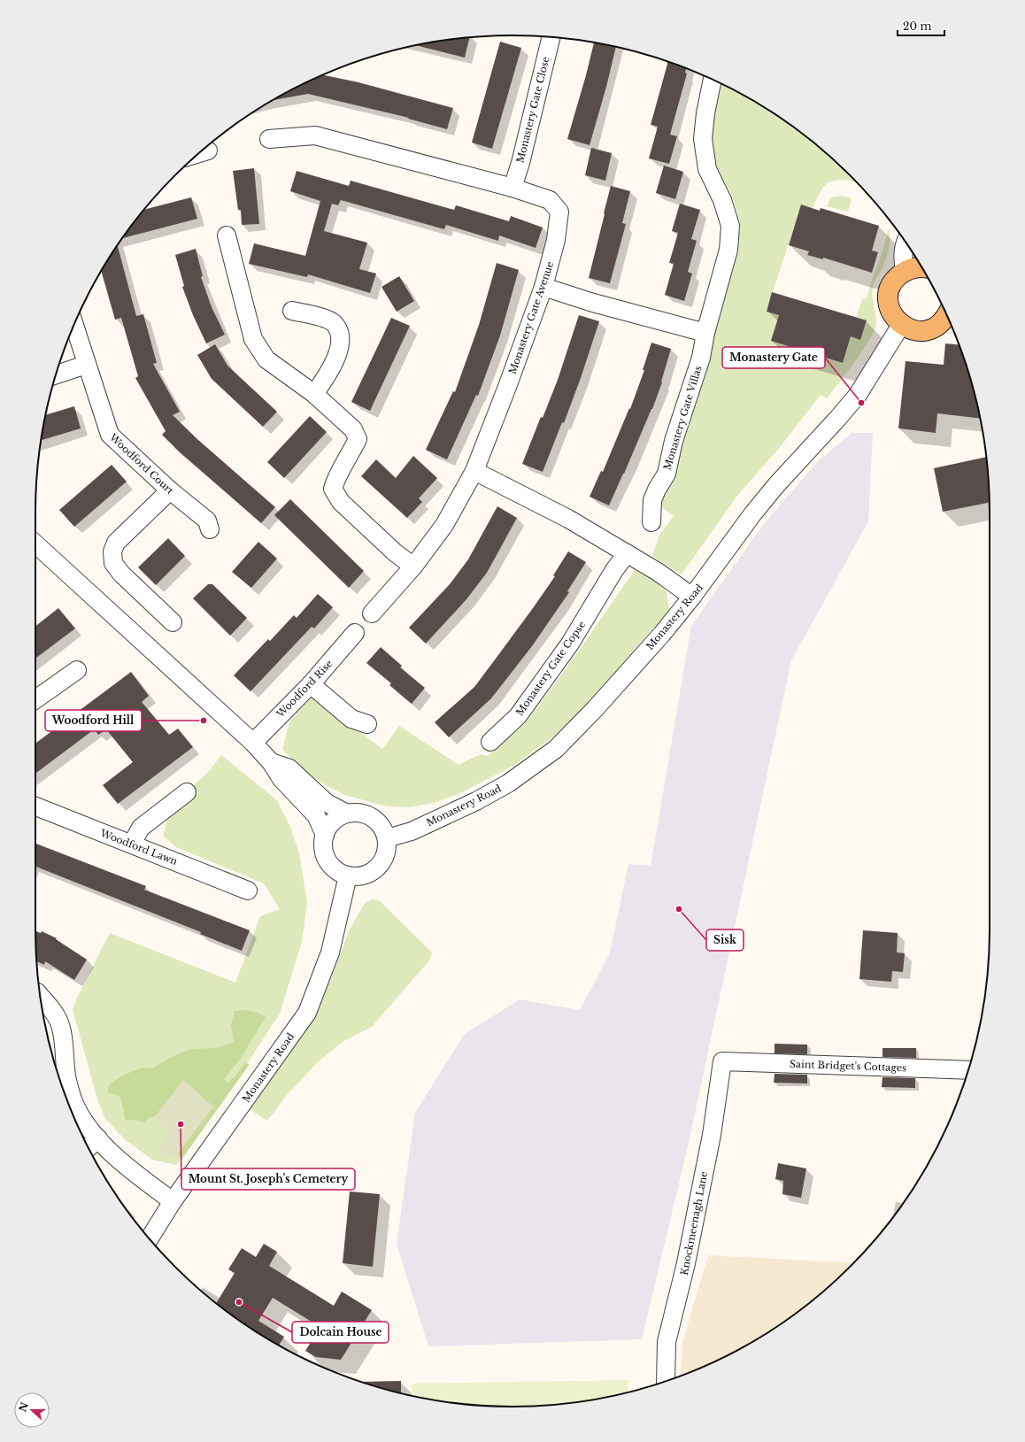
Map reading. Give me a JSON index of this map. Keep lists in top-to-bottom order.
{
  "streets": {
    "street": [
      "Monastery Gate Close",
      "Monastery Gate Avenue",
      "Monastery Gate Villas",
      "Woodford Court",
      "Monastery Road",
      "Monastery Gate Copse",
      "Woodford Rise",
      "Woodford Lawn",
      "Saint Bridget's Cottages",
      "Knockmeenagh Lane"
    ]
  },
  "crossings": [
    ["Monastery Gate Close", "Monastery Gate Avenue"],
    ["Saint Bridget's Cottages", "Knockmeenagh Lane"]
  ],
  "places": [
    "Monastery Gate",
    "Woodford Hill",
    "Sisk",
    "Mount St. Joseph's Cemetery",
    "Dolcain House"
  ],
  "scale_bar": "20 m",
  "north": "left"
}
